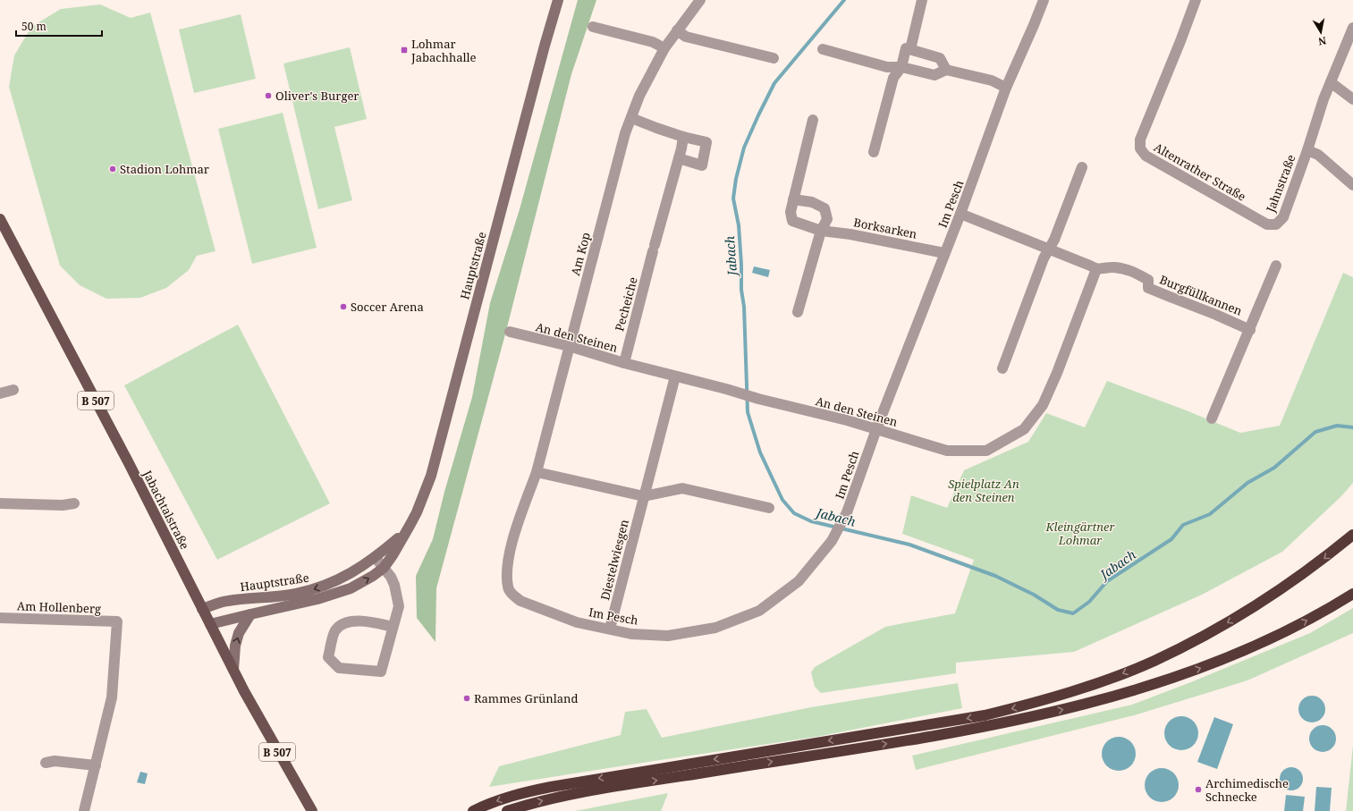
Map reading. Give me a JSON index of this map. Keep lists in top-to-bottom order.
{
  "streets": {
    "main road": ["Hauptstraße", "B 507", "Jabachtalstraße"],
    "street": [
      "Altenrather Straße",
      "Jahnstraße",
      "Im Pesch",
      "Borksarken",
      "Am Kop",
      "Burgfüllkannen",
      "Pecheiche",
      "An den Steinen",
      "Diestelwiesgen",
      "Am Hollenberg"
    ]
  },
  "crossings": [
    ["Altenrather Straße", "Jahnstraße"],
    ["Im Pesch", "Borksarken"],
    ["Im Pesch", "Am Kop"],
    ["Im Pesch", "An den Steinen"],
    ["Im Pesch", "Diestelwiesgen"],
    ["Am Kop", "An den Steinen"],
    ["Hauptstraße", "Jabachtalstraße"],
    ["Burgfüllkannen", "An den Steinen"],
    ["Pecheiche", "An den Steinen"],
    ["An den Steinen", "Diestelwiesgen"]
  ],
  "water": ["Jabach"],
  "parks": ["Spielplatz An den Steinen", "Kleingärtner Lohmar"],
  "places": {
    "transit": ["Lohmar Jabachhalle"],
    "other": [
      "Oliver's Burger",
      "Stadion Lohmar",
      "Soccer Arena",
      "Rammes Grünland",
      "Archimedische Schnecke"
    ]
  },
  "scale_bar": "50 m",
  "north": "bottom"
}
